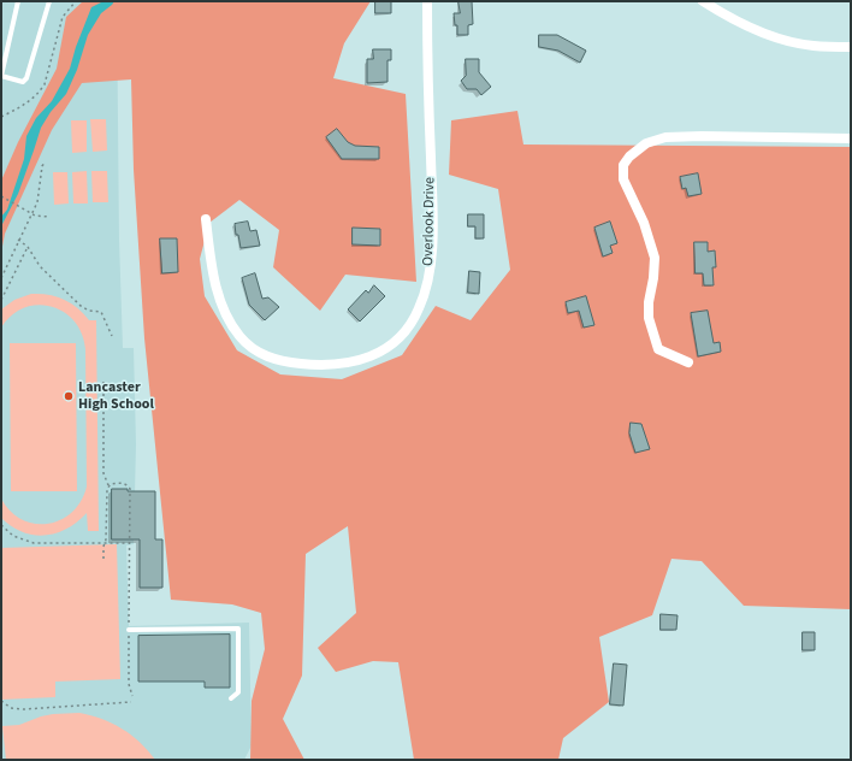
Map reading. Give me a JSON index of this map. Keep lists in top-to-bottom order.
{
  "streets": {
    "street": ["Overlook Drive"]
  },
  "places": ["Lancaster High School"]
}
